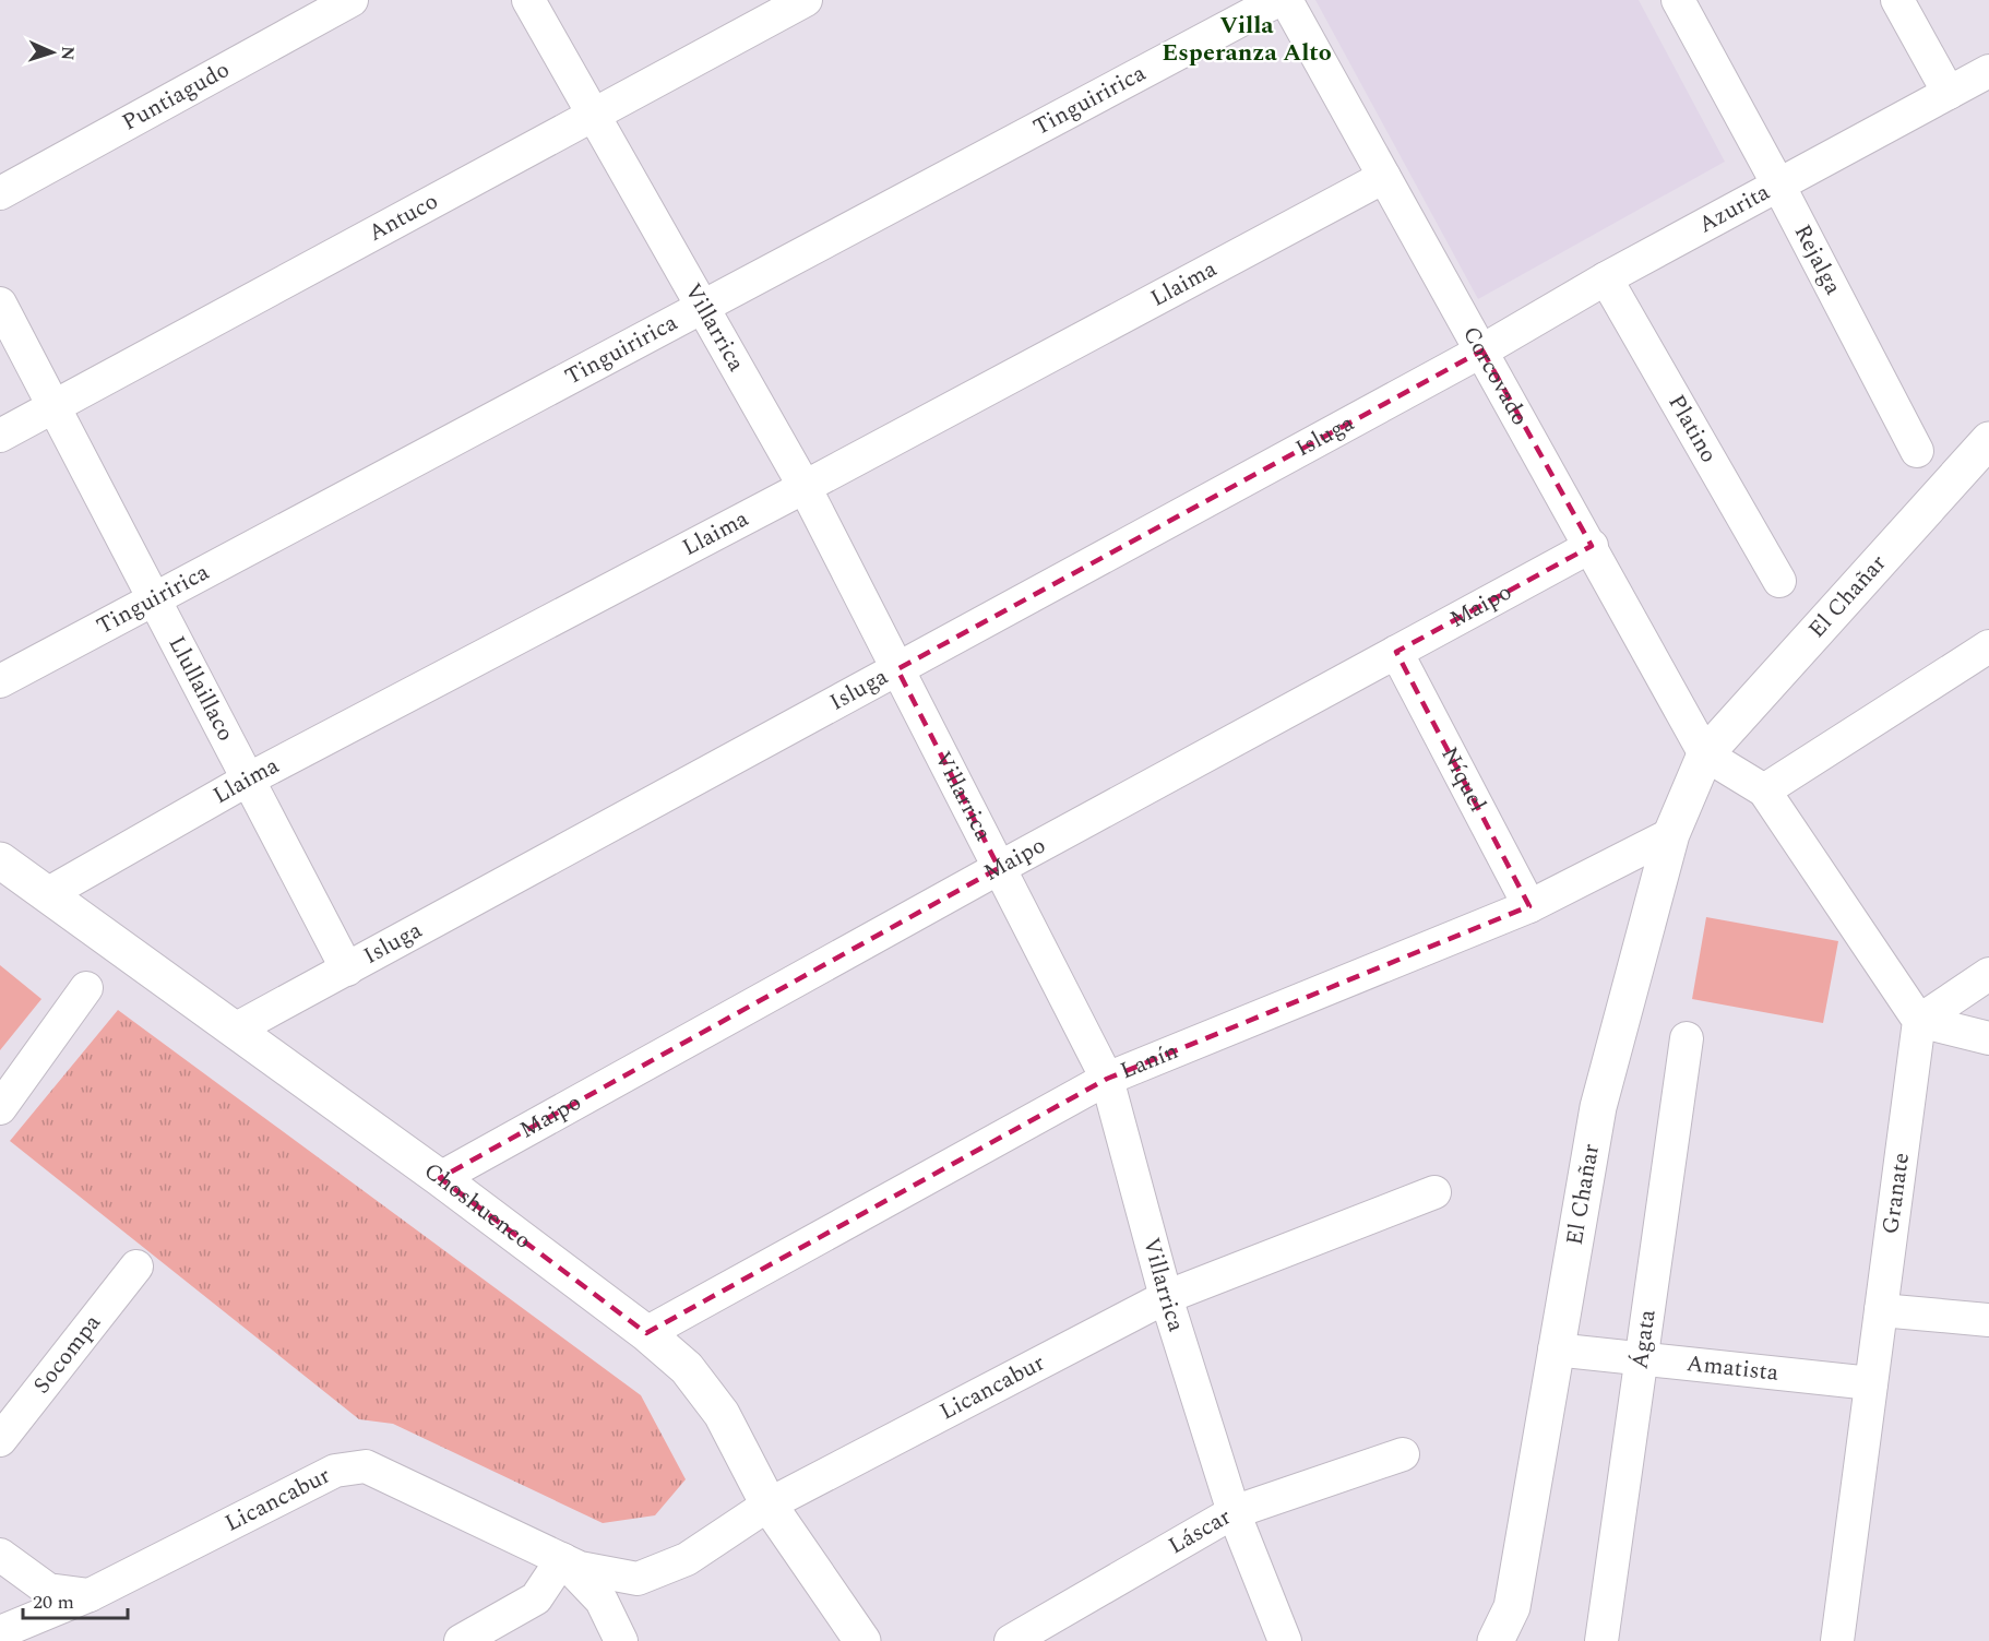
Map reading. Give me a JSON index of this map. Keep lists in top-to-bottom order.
{
  "streets": {
    "street": [
      "Puntiagudo",
      "Tinguiririca",
      "Azurita",
      "Antuco",
      "Rejalga",
      "Llaima",
      "Villarrica",
      "Corcovado",
      "Platino",
      "Isluga",
      "El Chañar",
      "Maipo",
      "Llullaillaco",
      "Níquel",
      "Lanín",
      "Granate",
      "Choshuenco",
      "Ágata",
      "Socompa",
      "Amatista",
      "Licancabur",
      "Láscar"
    ]
  },
  "crossings": [
    ["Tinguiririca", "Villarrica"],
    ["Tinguiririca", "Llullaillaco"],
    ["Azurita", "Rejalga"],
    ["Azurita", "Corcovado"],
    ["Azurita", "Platino"],
    ["Azurita", "Isluga"],
    ["Antuco", "Villarrica"],
    ["Antuco", "Llullaillaco"],
    ["Llaima", "Villarrica"],
    ["Llaima", "Corcovado"],
    ["Llaima", "Llullaillaco"],
    ["Llaima", "Choshuenco"],
    ["Villarrica", "Isluga"],
    ["Villarrica", "Maipo"],
    ["Villarrica", "Lanín"],
    ["Villarrica", "Licancabur"],
    ["Villarrica", "Láscar"],
    ["Corcovado", "Isluga"],
    ["Corcovado", "El Chañar"],
    ["Corcovado", "Maipo"],
    ["Isluga", "Llullaillaco"],
    ["Isluga", "Choshuenco"],
    ["El Chañar", "Lanín"],
    ["El Chañar", "Amatista"],
    ["Maipo", "Níquel"],
    ["Maipo", "Choshuenco"],
    ["Níquel", "Lanín"],
    ["Lanín", "Choshuenco"],
    ["Granate", "Amatista"],
    ["Choshuenco", "Licancabur"],
    ["Ágata", "Amatista"]
  ],
  "districts": ["Villa Esperanza Alto"],
  "scale_bar": "20 m",
  "north": "right"
}
